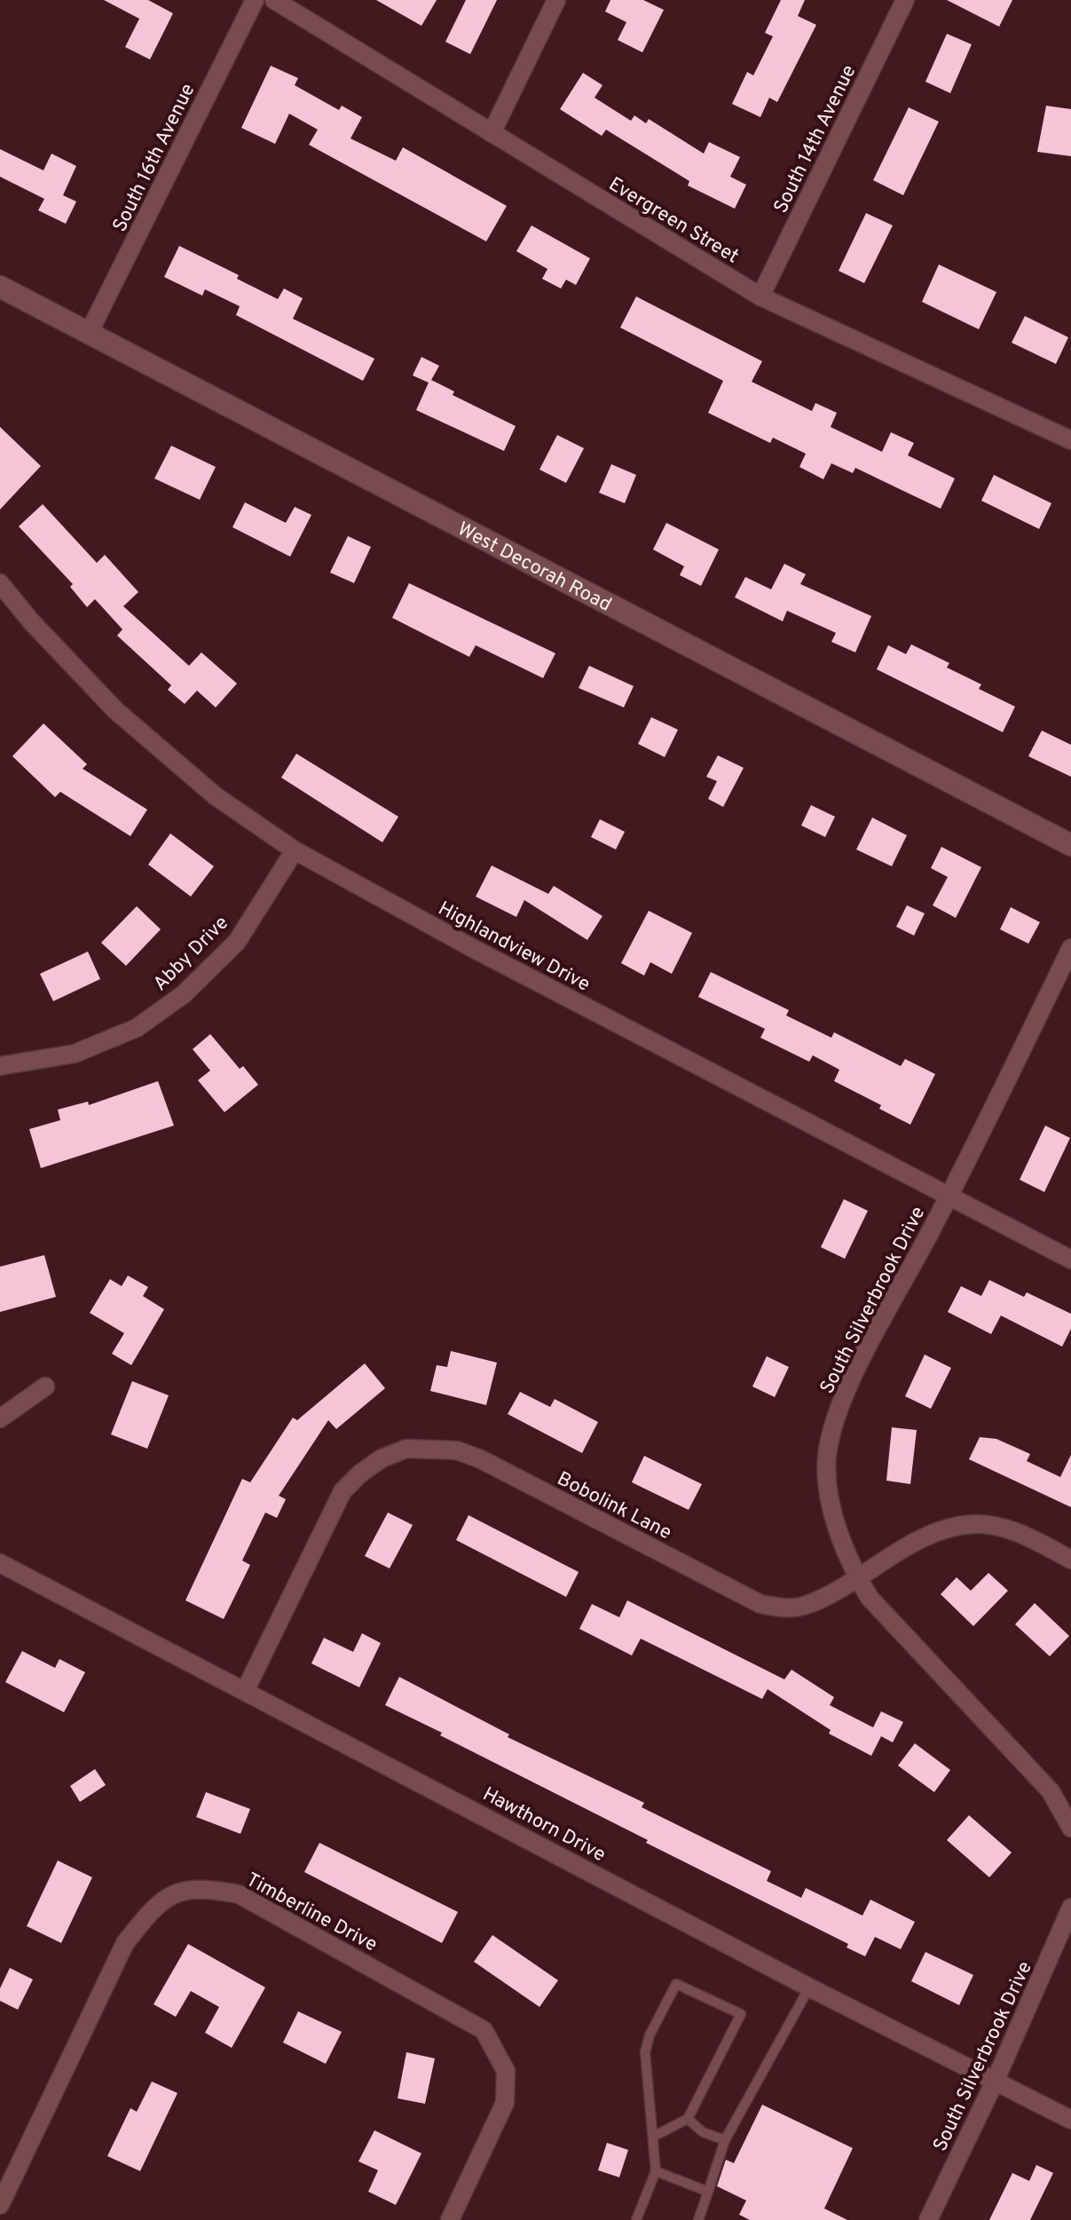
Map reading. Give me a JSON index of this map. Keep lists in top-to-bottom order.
{
  "streets": {
    "street": [
      "South 14th Avenue",
      "South 16th Avenue",
      "Evergreen Street",
      "West Decorah Road",
      "Highlandview Drive",
      "Abby Drive",
      "South Silverbrook Drive",
      "Bobolink Lane",
      "Hawthorn Drive",
      "Timberline Drive"
    ]
  },
  "crossings": [
    ["South 14th Avenue", "Evergreen Street"],
    ["South 16th Avenue", "West Decorah Road"],
    ["Highlandview Drive", "Abby Drive"],
    ["Highlandview Drive", "South Silverbrook Drive"],
    ["South Silverbrook Drive", "Bobolink Lane"],
    ["South Silverbrook Drive", "Hawthorn Drive"],
    ["Bobolink Lane", "Hawthorn Drive"]
  ]
}
